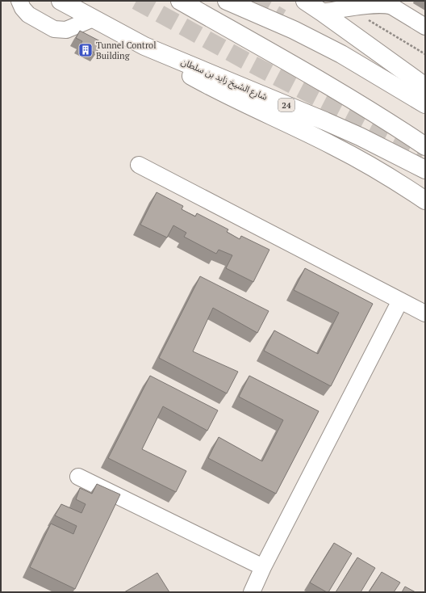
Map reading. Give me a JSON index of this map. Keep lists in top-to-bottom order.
{
  "streets": {
    "main road": ["شارع الشيخ زايد بن سلطان", "24"]
  },
  "places": {
    "building": ["Tunnel Control Building"]
  }
}
